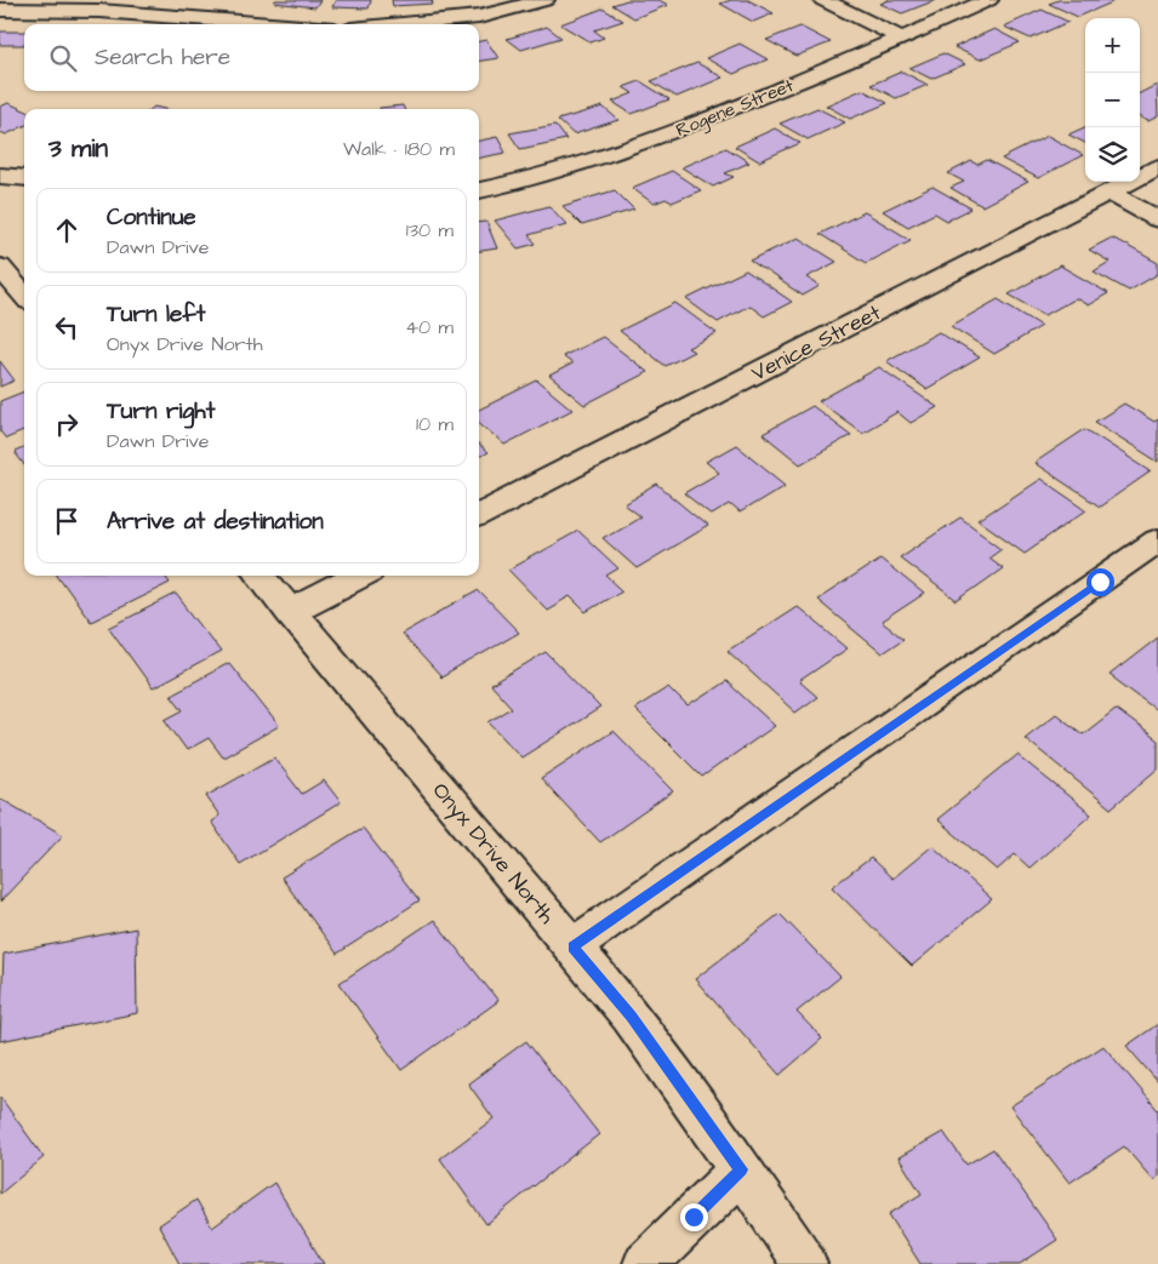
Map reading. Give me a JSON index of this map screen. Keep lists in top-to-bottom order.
{
  "streets": {
    "street": ["Rogene Street", "Venice Street", "Onyx Drive North"]
  },
  "page": {
    "map_buttons": ["+", "−"],
    "search": "Search here",
    "heading": ["3 min", "Walk · 180 m"],
    "list": [
      ["Continue", "Dawn Drive", "130 m"],
      ["Turn left", "Onyx Drive North", "40 m"],
      ["Turn right", "Dawn Drive", "10 m"],
      "Arrive at destination"
    ]
  }
}
